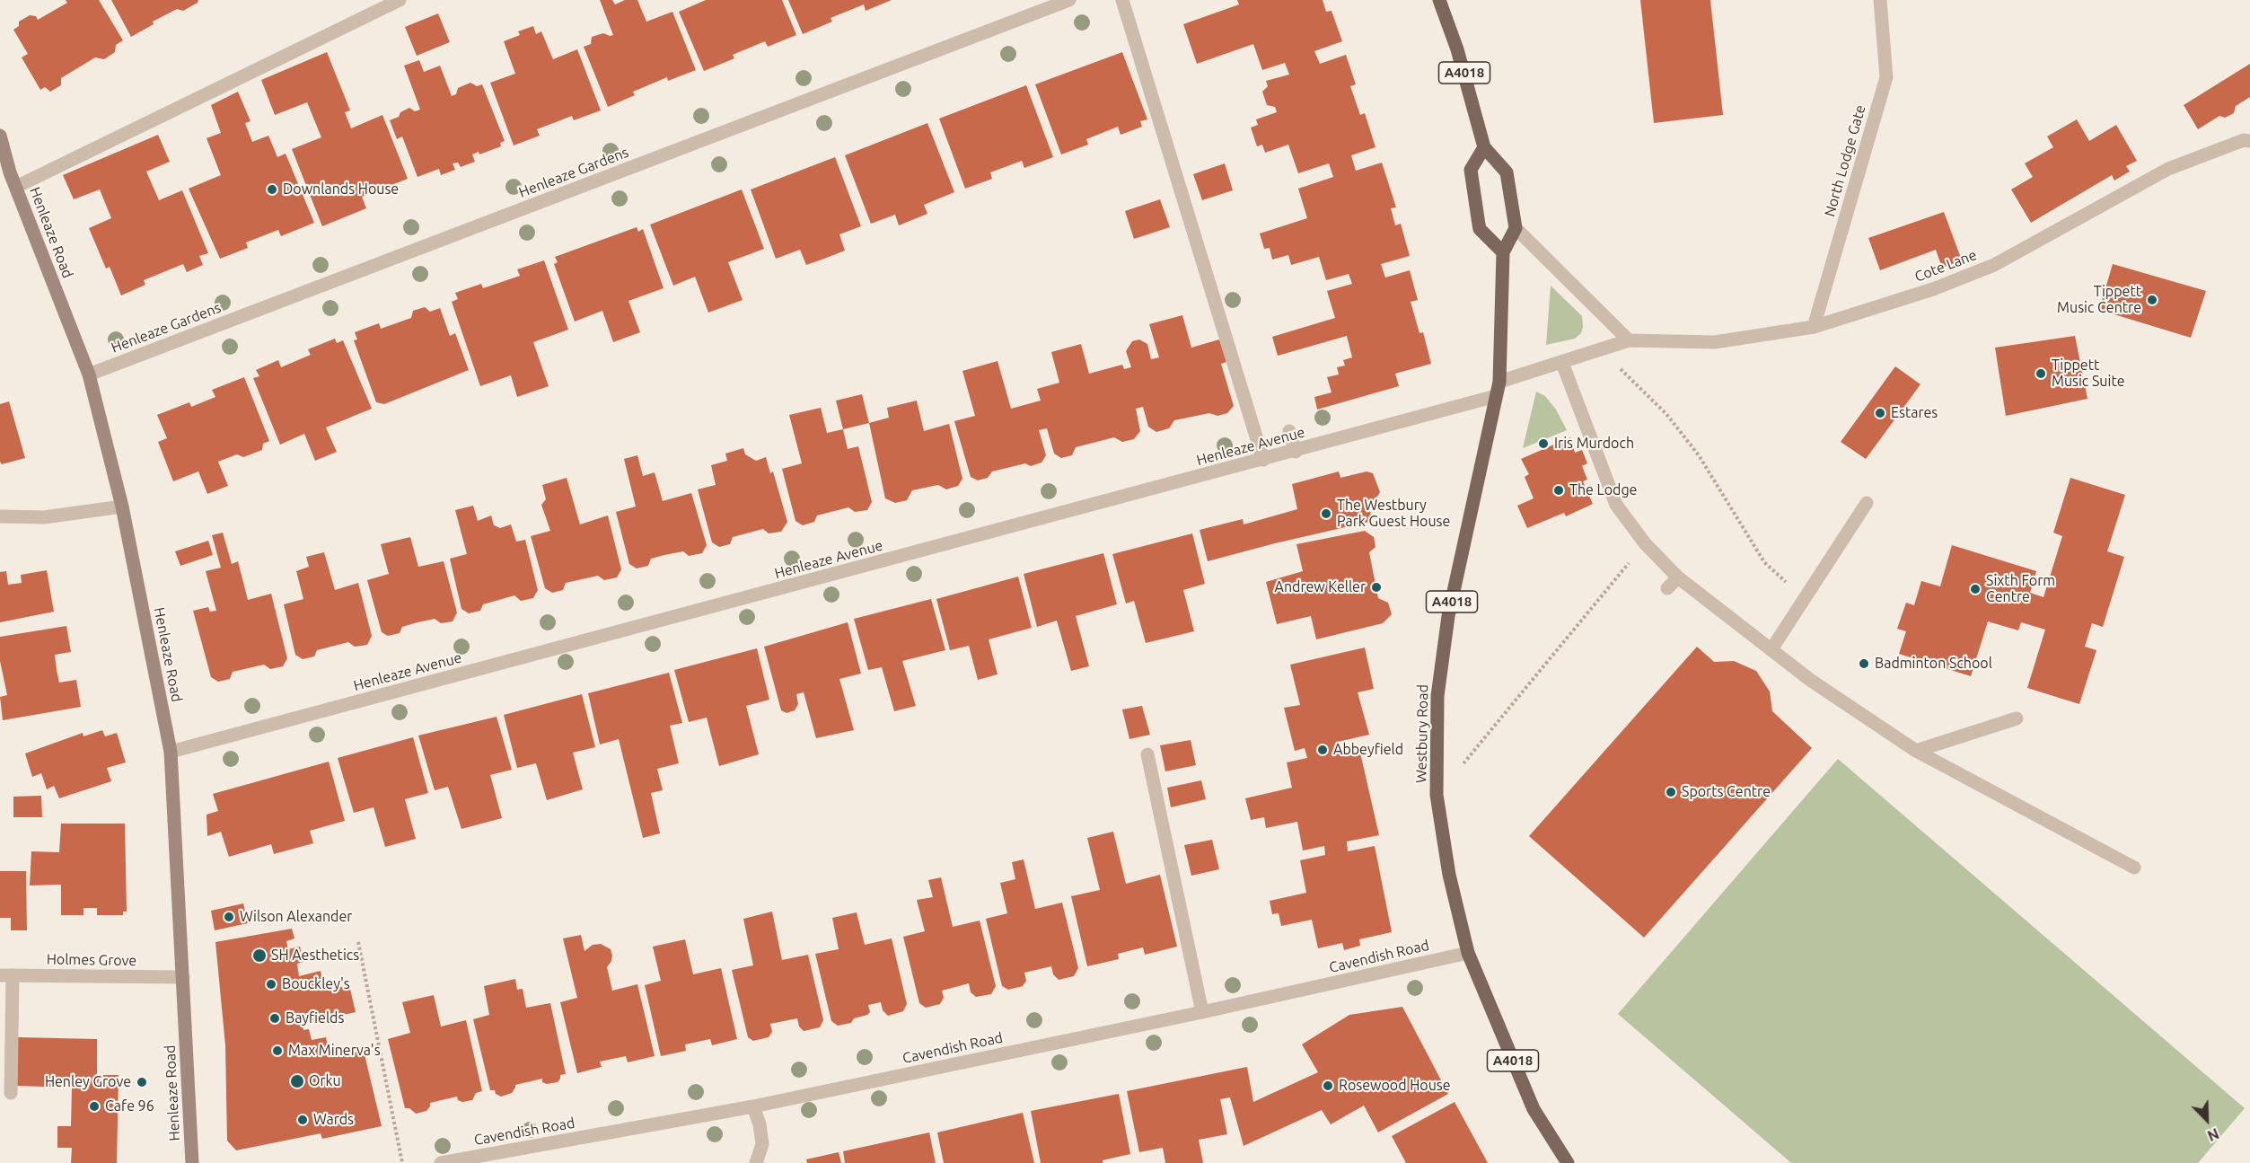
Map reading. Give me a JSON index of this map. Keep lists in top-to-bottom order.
{
  "streets": {
    "main road": ["A4018", "Henleaze Road", "Westbury Road"],
    "street": [
      "North Lodge Gate",
      "Henleaze Gardens",
      "Cote Lane",
      "Henleaze Avenue",
      "Cavendish Road",
      "Holmes Grove"
    ]
  },
  "crossings": [
    ["A4018", "Westbury Road"],
    ["North Lodge Gate", "Cote Lane"],
    ["Henleaze Gardens", "Henleaze Road"],
    ["Henleaze Road", "Henleaze Avenue"],
    ["Henleaze Road", "Holmes Grove"],
    ["Cote Lane", "Westbury Road"],
    ["Henleaze Avenue", "Westbury Road"],
    ["Westbury Road", "Cavendish Road"]
  ],
  "places": [
    "Downlands House",
    "Tippett Music Centre",
    "Tippett Music Suite",
    "Estares",
    "Iris Murdoch",
    "The Lodge",
    "The Westbury Park Guest House",
    "Andrew Keller",
    "Sixth Form Centre",
    "Badminton School",
    "Abbeyfield",
    "Sports Centre",
    "Wilson Alexander",
    "SH Aesthetics",
    "Bouckley's",
    "Bayfields",
    "Max Minerva's",
    "Orku",
    "Henley Grove",
    "Rosewood House",
    "Cafe 96",
    "Wards"
  ],
  "north": "bottom right"
}
